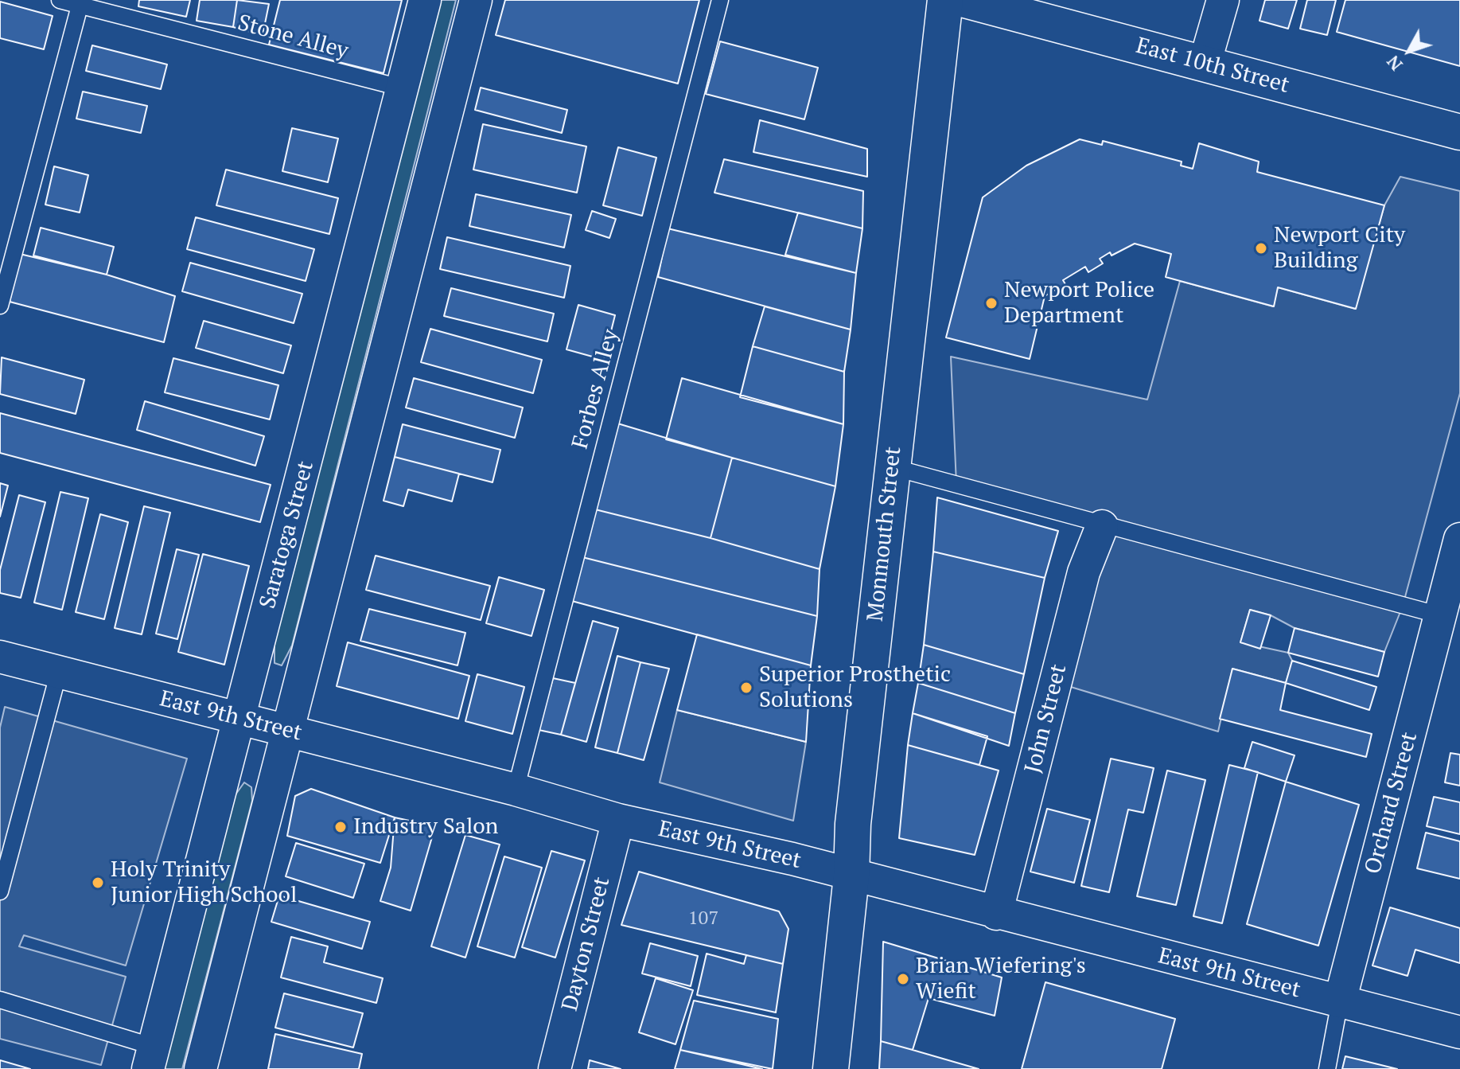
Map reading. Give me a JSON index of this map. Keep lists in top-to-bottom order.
{
  "streets": {
    "main road": ["East 10th Street", "Monmouth Street"],
    "street": [
      "Saratoga Street",
      "East 9th Street",
      "John Street",
      "Orchard Street",
      "Dayton Street"
    ],
    "lane": ["Stone Alley", "Forbes Alley"]
  },
  "crossings": [
    ["Stone Alley", "Saratoga Street"],
    ["Forbes Alley", "East 9th Street"],
    ["Monmouth Street", "East 9th Street"],
    ["Saratoga Street", "East 9th Street"],
    ["East 9th Street", "John Street"],
    ["East 9th Street", "Orchard Street"],
    ["East 9th Street", "Dayton Street"]
  ],
  "places": [
    "Newport City Building",
    "Newport Police Department",
    "Superior Prosthetic Solutions",
    "Industry Salon",
    "Holy Trinity Junior High School",
    "Brian Wiefering's Wiefit"
  ],
  "house_numbers": ["107"],
  "north": "bottom left"
}
